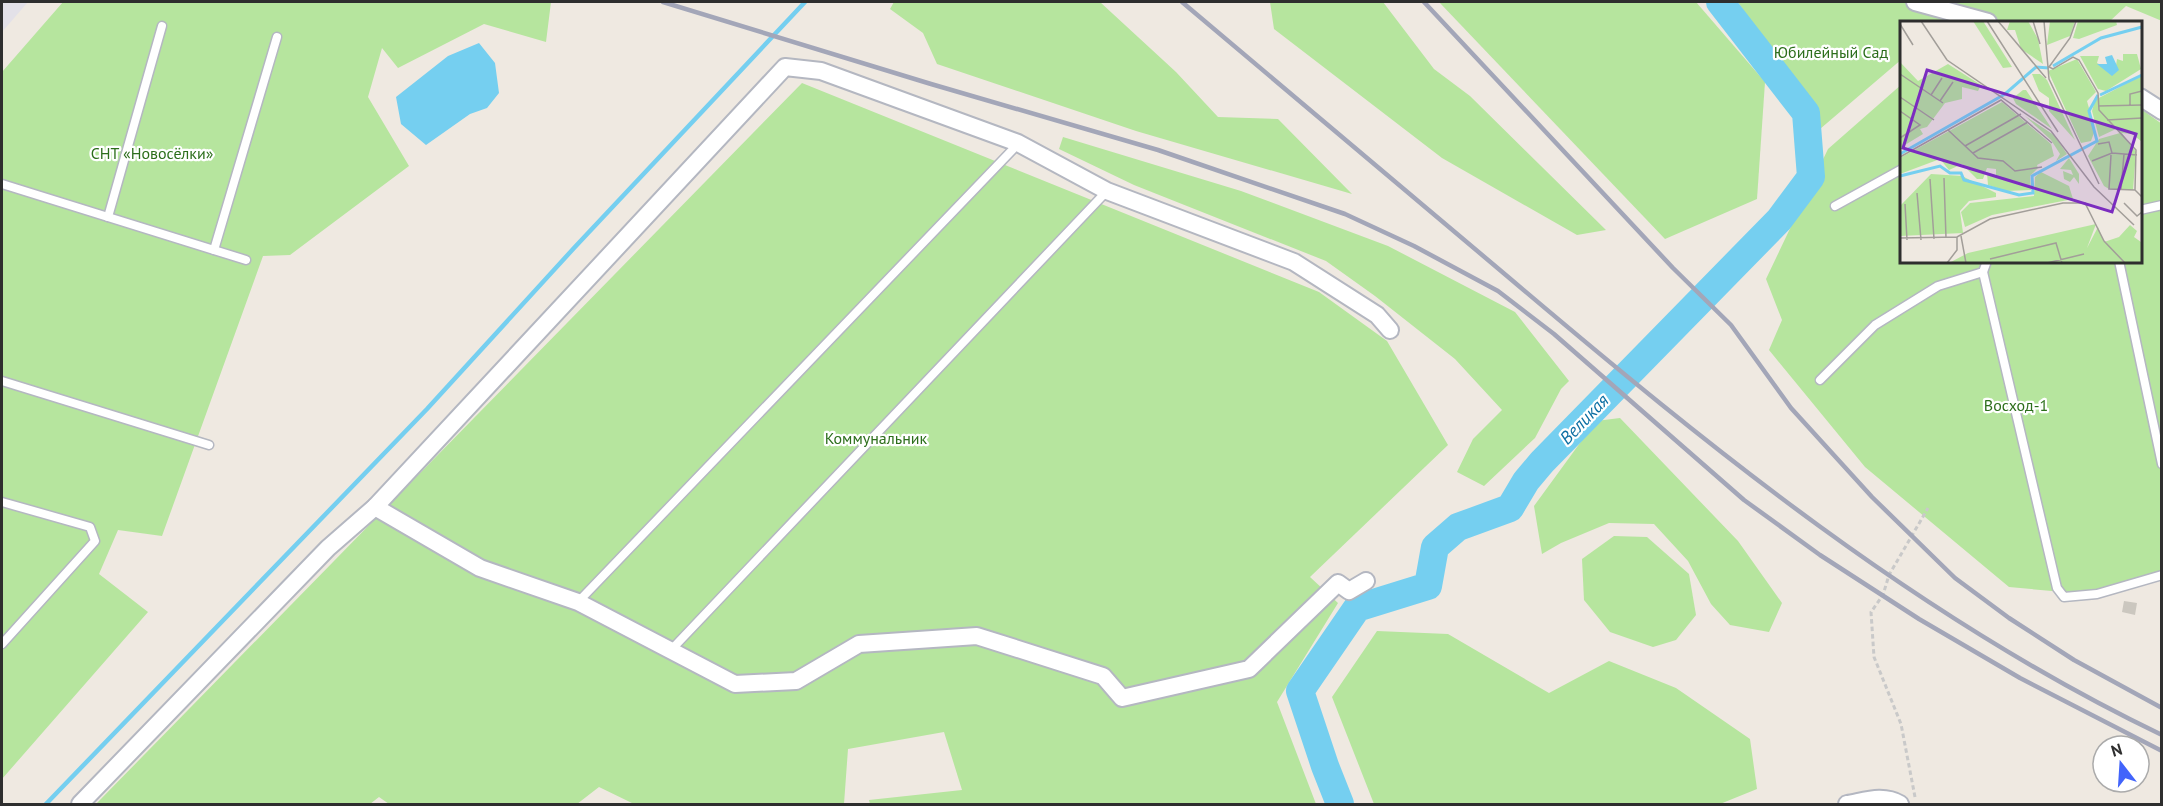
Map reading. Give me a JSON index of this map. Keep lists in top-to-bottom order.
{
  "water": ["Великая"],
  "parks": [
    "Юбилейный Сад",
    "СНТ «Новосёлки»",
    "Восход-1",
    "Коммунальник"
  ],
  "north": "top"
}
